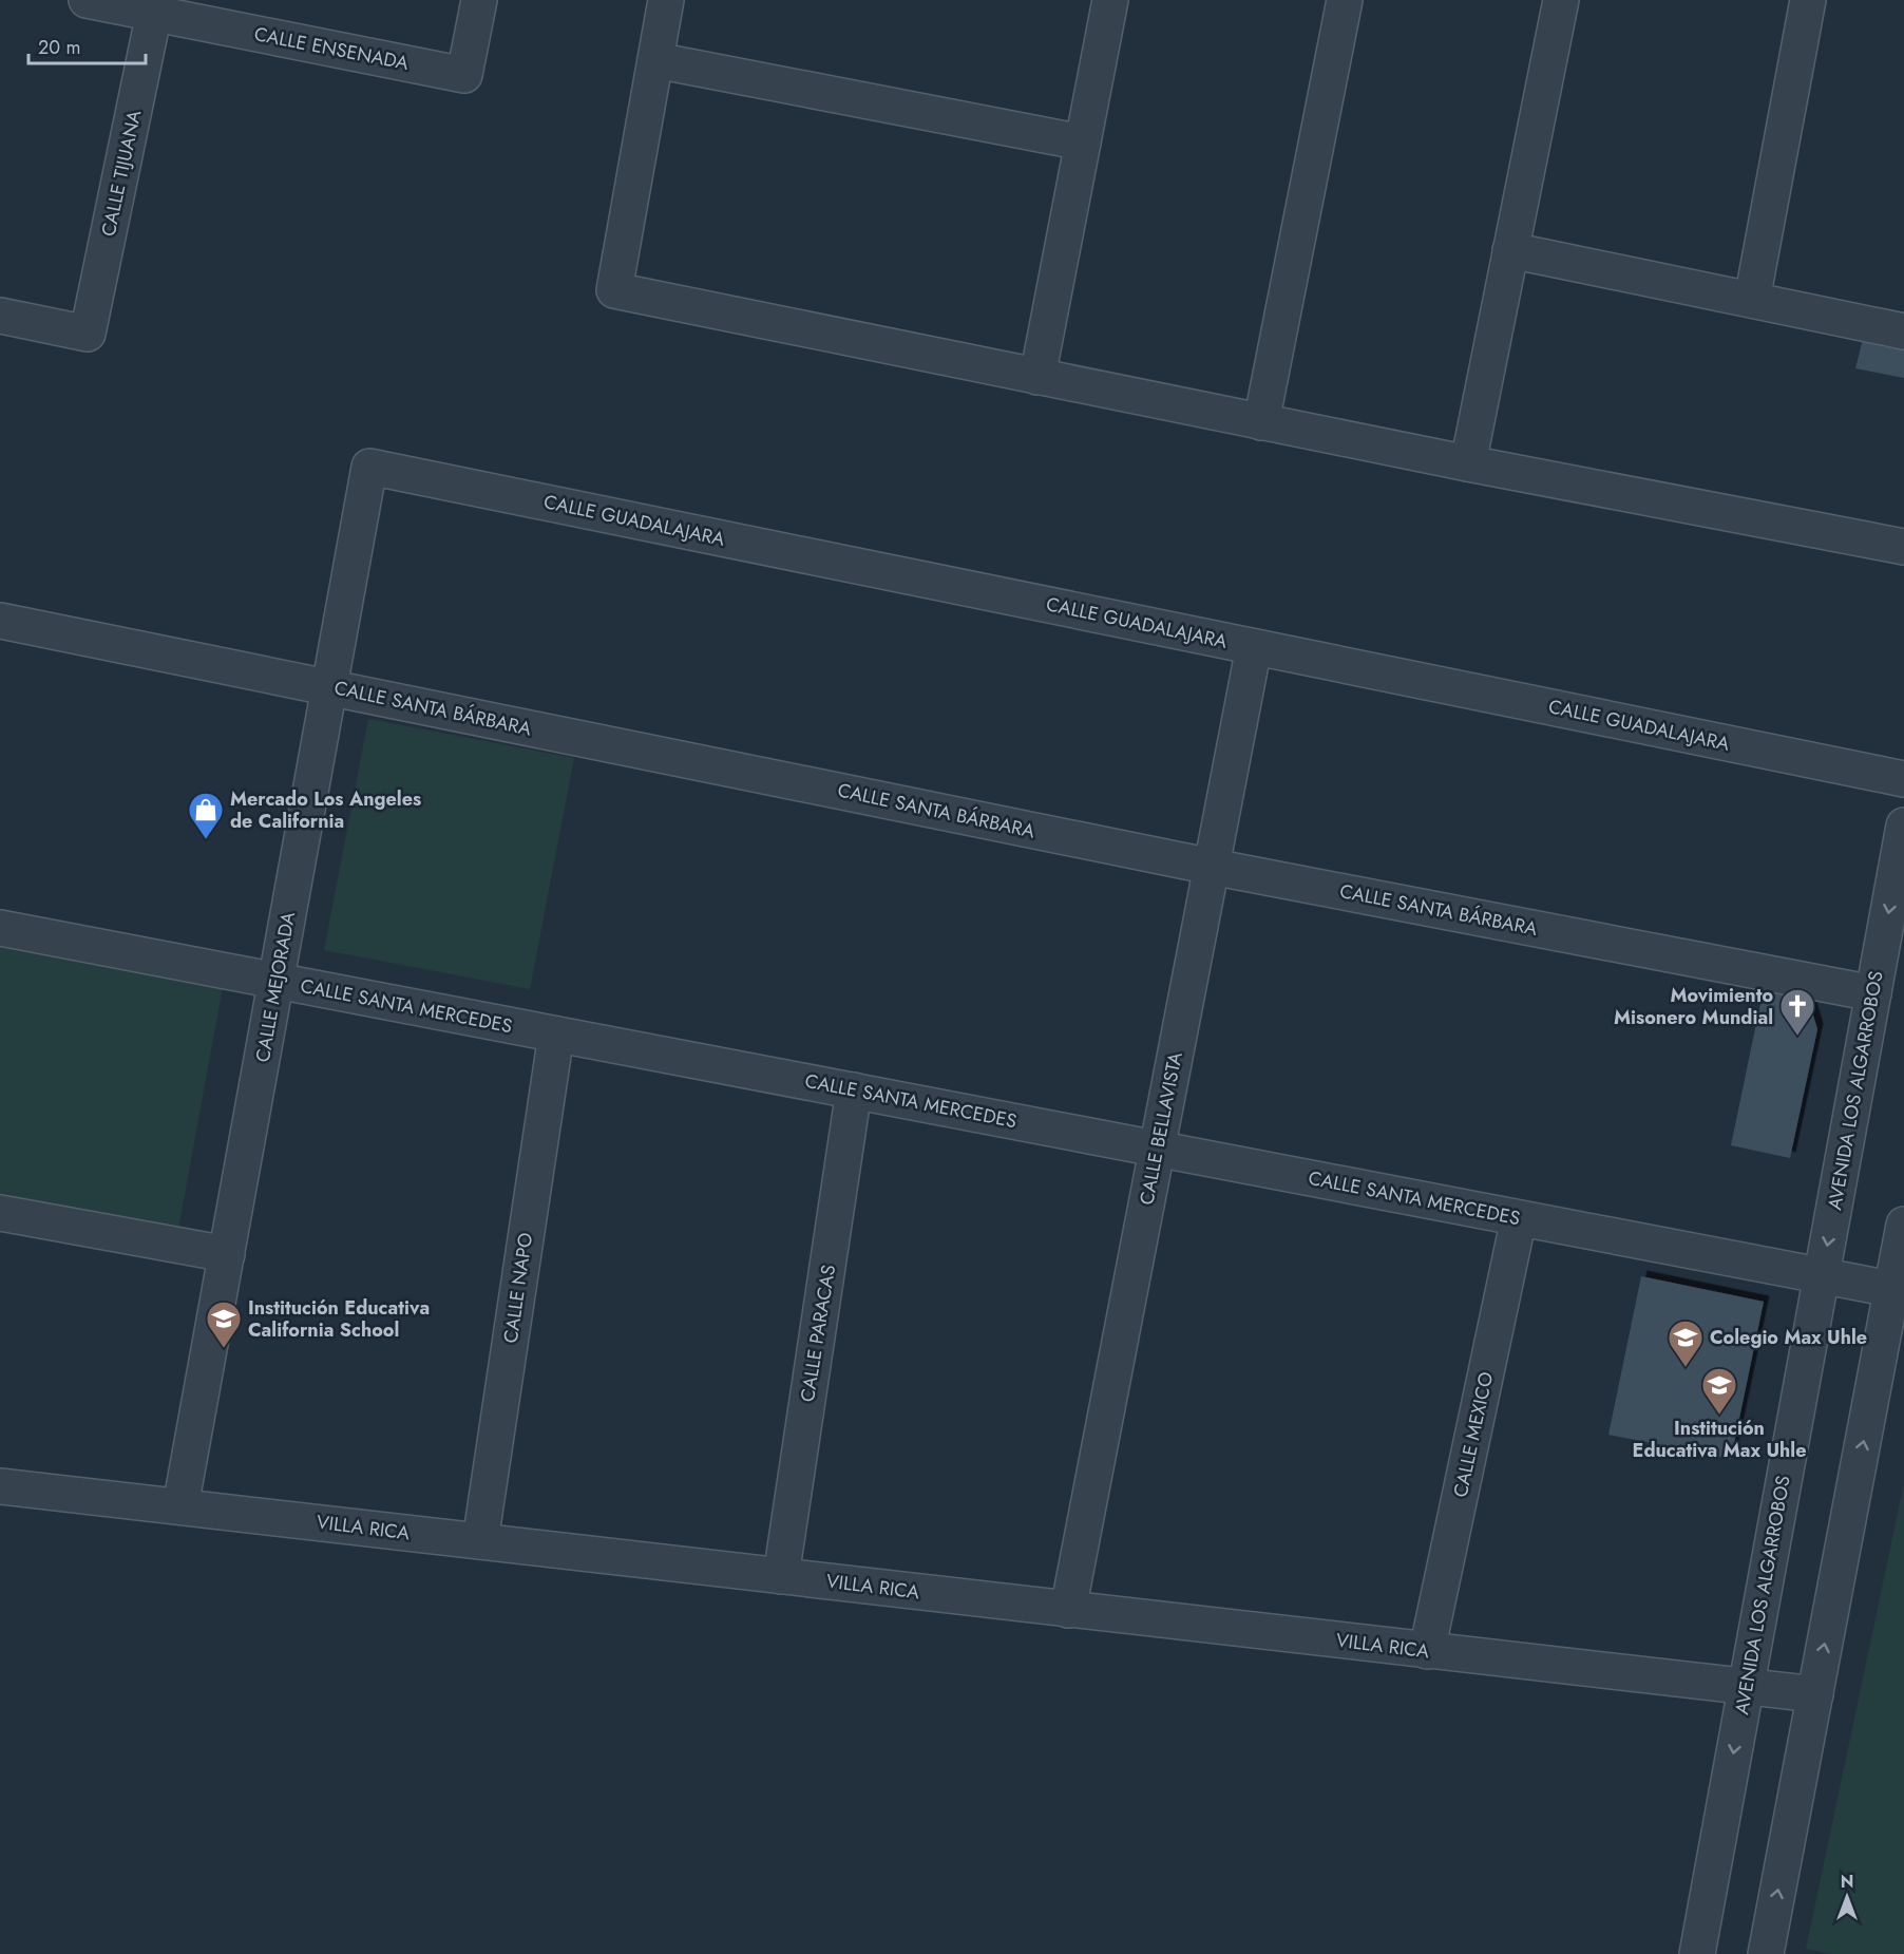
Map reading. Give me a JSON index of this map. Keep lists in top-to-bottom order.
{
  "streets": {
    "street": [
      "CALLE ENSENADA",
      "CALLE TIJUANA",
      "CALLE GUADALAJARA",
      "CALLE SANTA BÁRBARA",
      "CALLE MEJORADA",
      "CALLE SANTA MERCEDES",
      "AVENIDA LOS ALGARROBOS",
      "CALLE BELLAVISTA",
      "CALLE NAPO",
      "CALLE PARACAS",
      "CALLE MEXICO",
      "VILLA RICA"
    ]
  },
  "crossings": [
    ["CALLE ENSENADA", "CALLE TIJUANA"],
    ["CALLE GUADALAJARA", "CALLE MEJORADA"],
    ["CALLE GUADALAJARA", "CALLE BELLAVISTA"],
    ["CALLE SANTA BÁRBARA", "CALLE MEJORADA"],
    ["CALLE SANTA BÁRBARA", "AVENIDA LOS ALGARROBOS"],
    ["CALLE SANTA BÁRBARA", "CALLE BELLAVISTA"],
    ["CALLE MEJORADA", "CALLE SANTA MERCEDES"],
    ["CALLE MEJORADA", "VILLA RICA"],
    ["CALLE SANTA MERCEDES", "AVENIDA LOS ALGARROBOS"],
    ["CALLE SANTA MERCEDES", "CALLE BELLAVISTA"],
    ["CALLE SANTA MERCEDES", "CALLE NAPO"],
    ["CALLE SANTA MERCEDES", "CALLE PARACAS"],
    ["CALLE SANTA MERCEDES", "CALLE MEXICO"],
    ["AVENIDA LOS ALGARROBOS", "VILLA RICA"],
    ["CALLE BELLAVISTA", "VILLA RICA"],
    ["CALLE NAPO", "VILLA RICA"],
    ["CALLE PARACAS", "VILLA RICA"],
    ["CALLE MEXICO", "VILLA RICA"]
  ],
  "places": {
    "shop": ["Mercado Los Angeles de California"],
    "church": ["Movimiento Misonero Mundial"],
    "school or university": ["Institución Educativa California School", "Colegio Max Uhle", "Institución Educativa Max Uhle"]
  },
  "scale_bar": "20 m",
  "north": "top"
}
